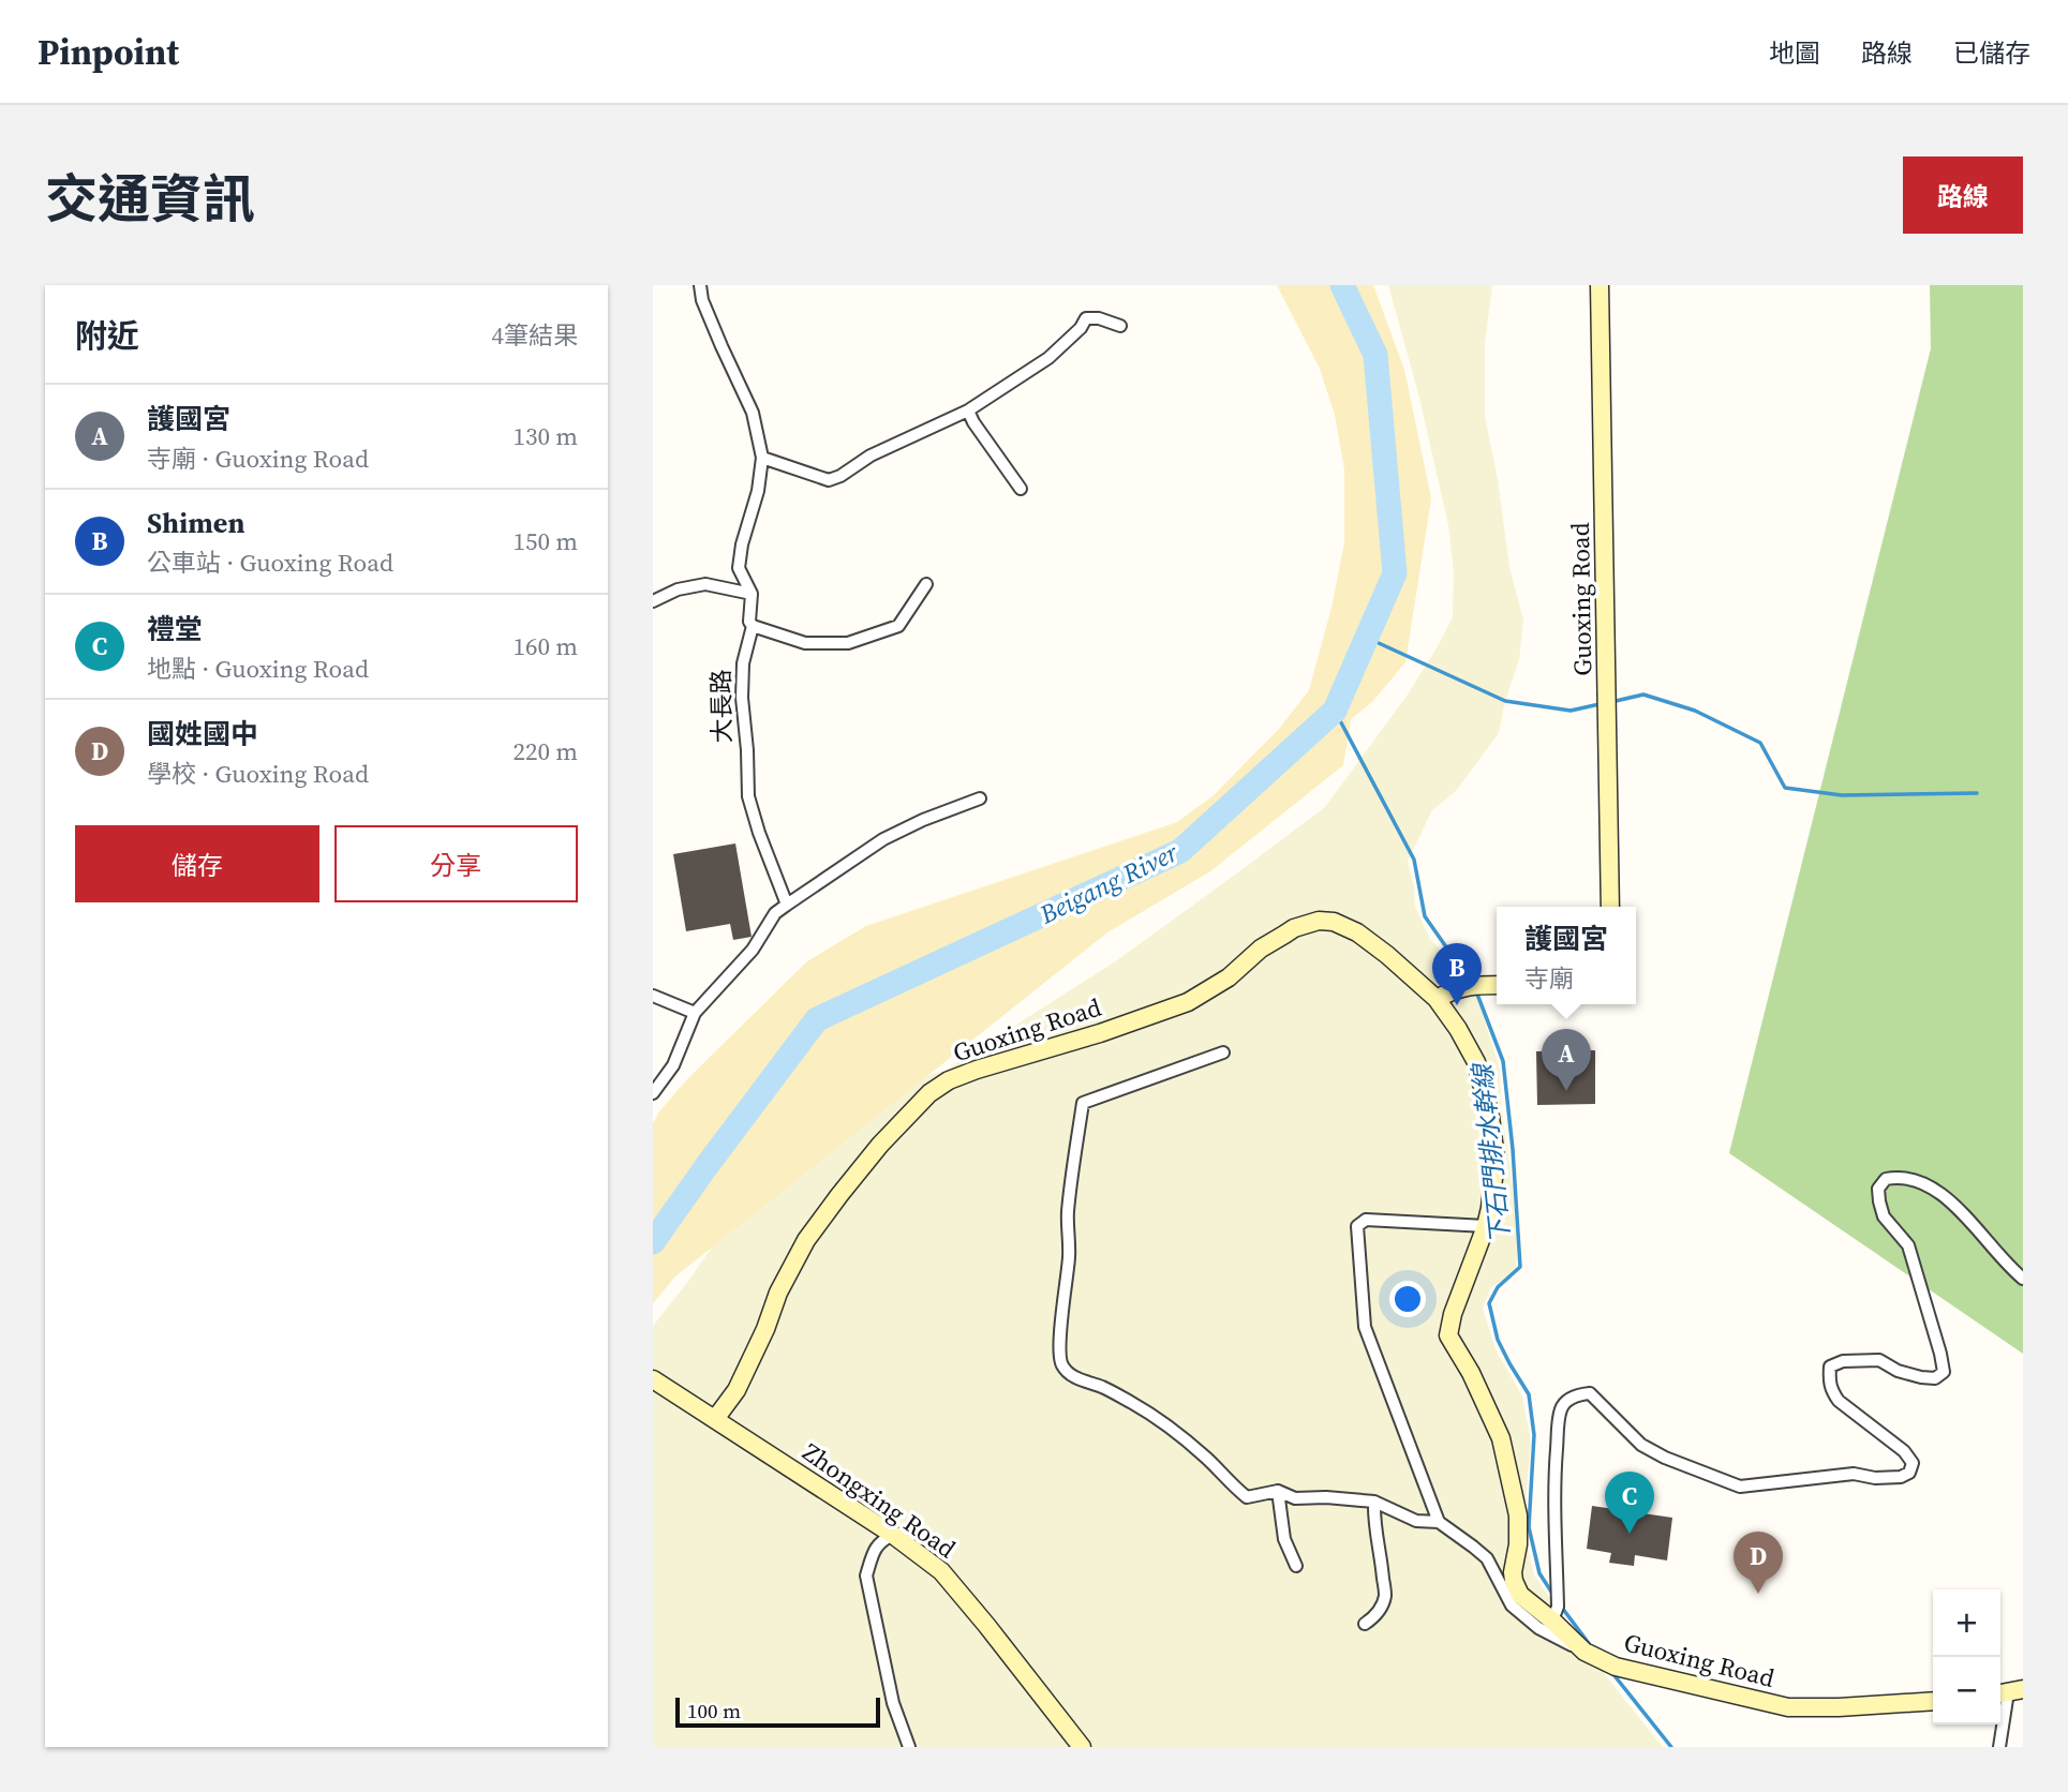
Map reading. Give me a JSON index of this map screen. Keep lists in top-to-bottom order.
{
  "streets": {
    "street": ["Guoxing Road", "大長路", "Zhongxing Road"]
  },
  "crossings": [
    ["Guoxing Road", "Zhongxing Road"]
  ],
  "water": ["Beigang River", "下石門排水幹線"],
  "scale_bar": "100 m",
  "page": {
    "header": "Pinpoint",
    "nav": ["地圖", "路線", "已儲存"],
    "title": "交通資訊",
    "buttons": [
      "路線",
      ["儲存", "分享"]
    ],
    "heading": ["附近", "4筆結果"],
    "list": [
      {
        "mark": "A",
        "name": "護國宮",
        "note": "寺廟 · Guoxing Road",
        "value": "130 m"
      },
      {
        "mark": "B",
        "name": "Shimen",
        "note": "公車站 · Guoxing Road",
        "value": "150 m"
      },
      {
        "mark": "C",
        "name": "禮堂",
        "note": "地點 · Guoxing Road",
        "value": "160 m"
      },
      {
        "mark": "D",
        "name": "國姓國中",
        "note": "學校 · Guoxing Road",
        "value": "220 m"
      }
    ],
    "popup": ["護國宮", "寺廟"],
    "pins": [
      "B",
      "A",
      "C",
      "D"
    ],
    "map_buttons": ["+", "−"],
    "scale": "100 m"
  }
}
